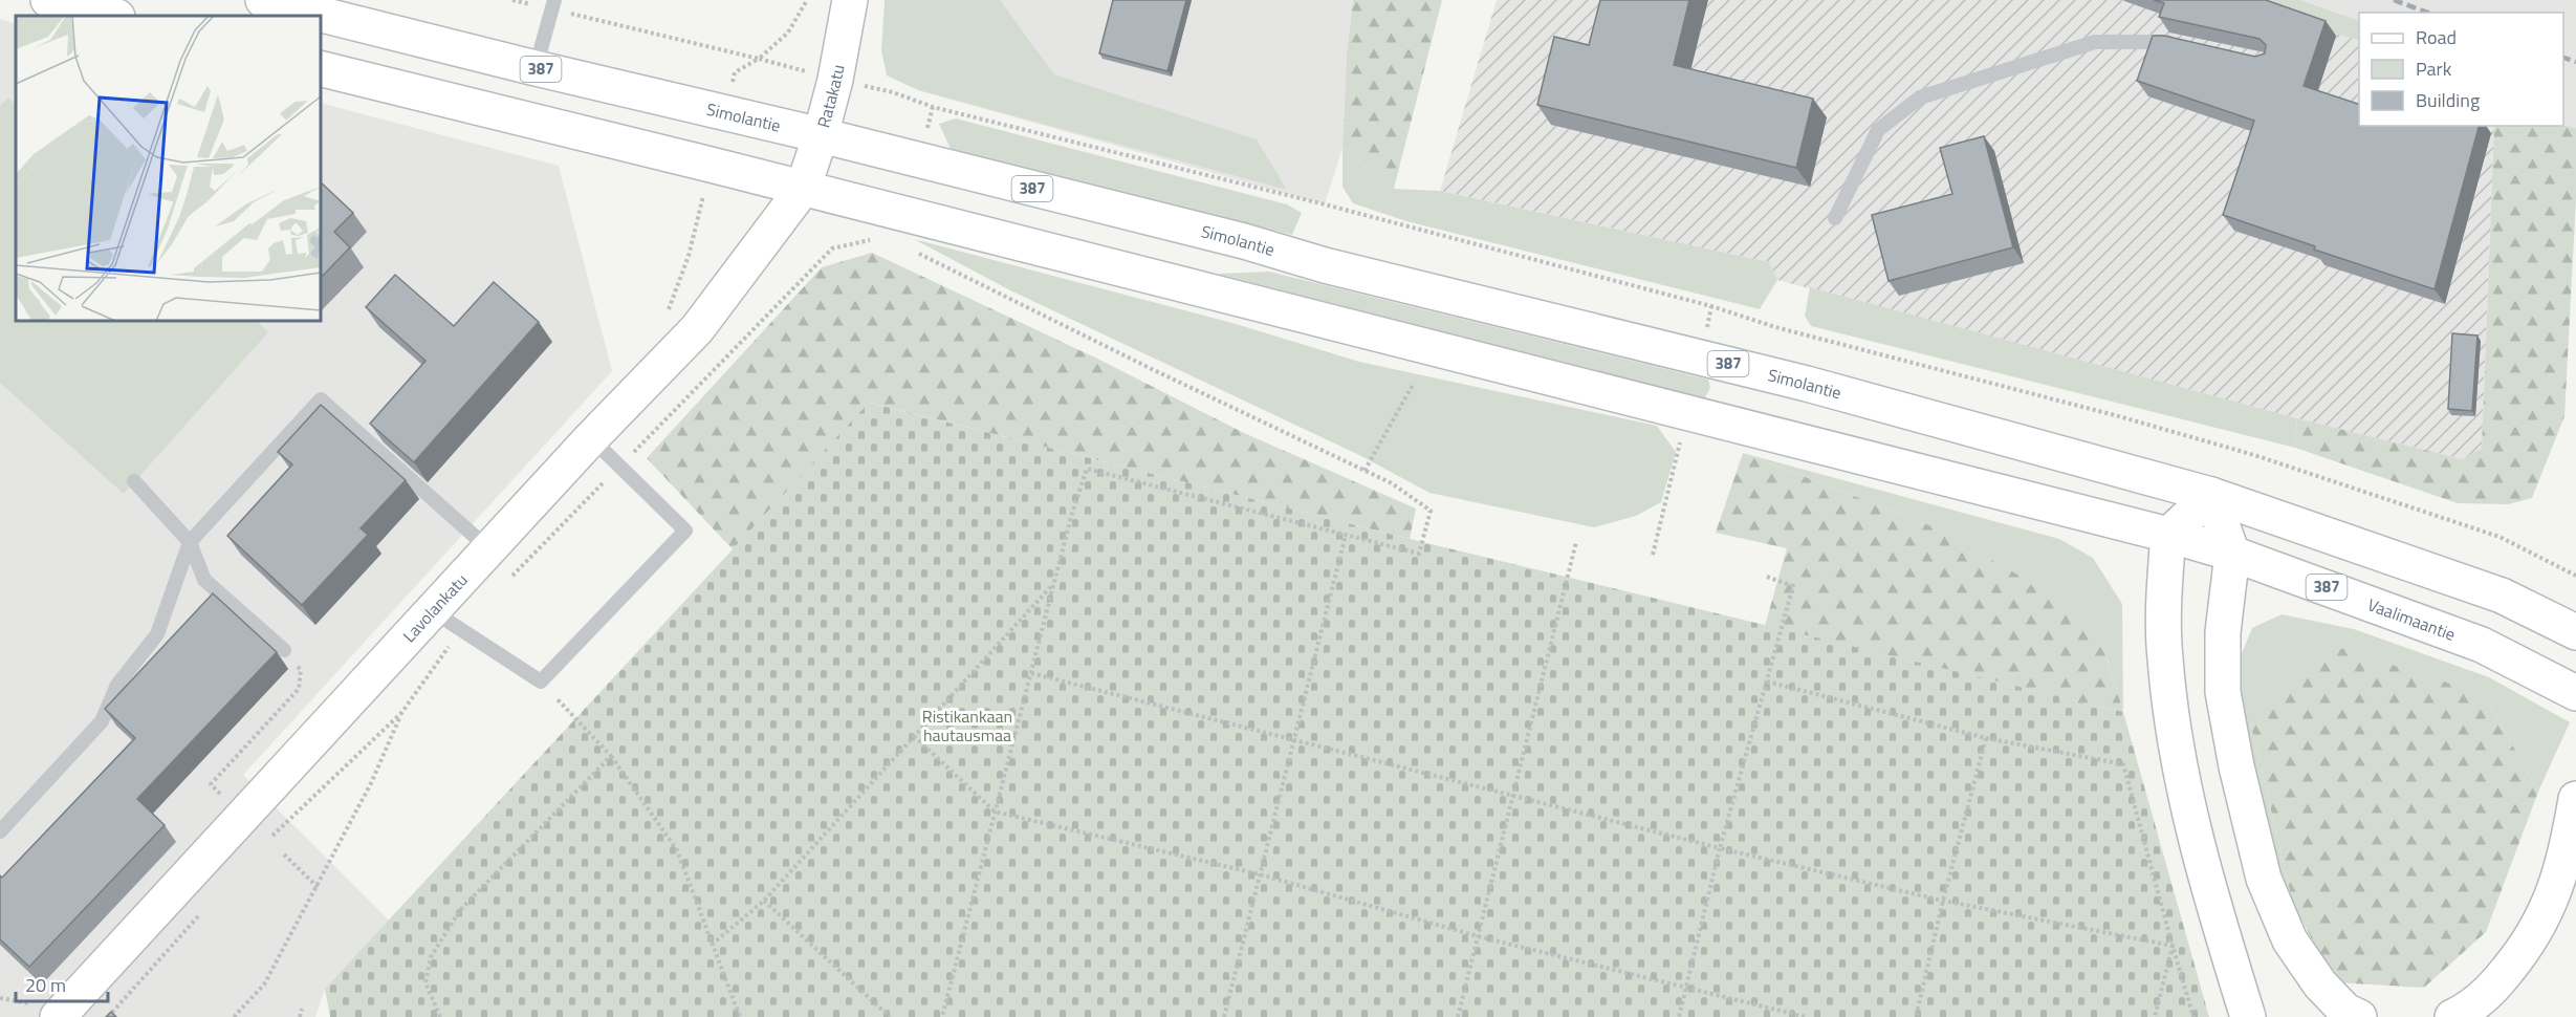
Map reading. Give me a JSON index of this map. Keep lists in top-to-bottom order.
{
  "streets": {
    "main road": [
      "387",
      "Ratakatu",
      "Simolantie",
      "Lavolankatu",
      "Vaalimaantie"
    ]
  },
  "crossings": [
    ["387", "Simolantie"],
    ["Ratakatu", "Simolantie"],
    ["Ratakatu", "Lavolankatu"]
  ],
  "parks": ["Ristikankaan hautausmaa"],
  "legend": ["Road", "Park", "Building"],
  "scale_bar": "20 m"
}
